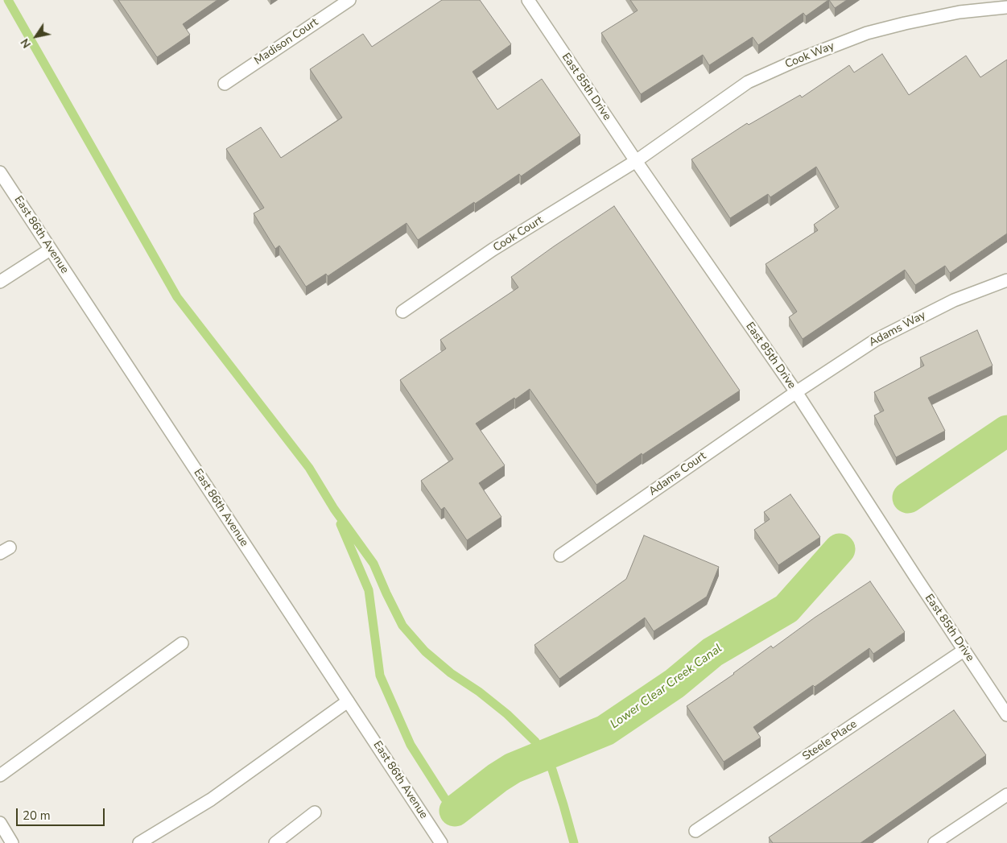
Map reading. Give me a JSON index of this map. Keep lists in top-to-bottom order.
{
  "streets": {
    "street": [
      "Madison Court",
      "Cook Way",
      "East 85th Drive",
      "Cook Court",
      "East 86th Avenue",
      "Adams Way",
      "Adams Court",
      "Steele Place"
    ]
  },
  "crossings": [
    ["Cook Way", "East 85th Drive"],
    ["Cook Way", "Cook Court"],
    ["East 85th Drive", "Cook Court"],
    ["East 85th Drive", "Adams Way"],
    ["East 85th Drive", "Adams Court"],
    ["East 85th Drive", "Steele Place"],
    ["Adams Way", "Adams Court"]
  ],
  "water": ["Lower Clear Creek Canal"],
  "scale_bar": "20 m",
  "north": "bottom left"
}
